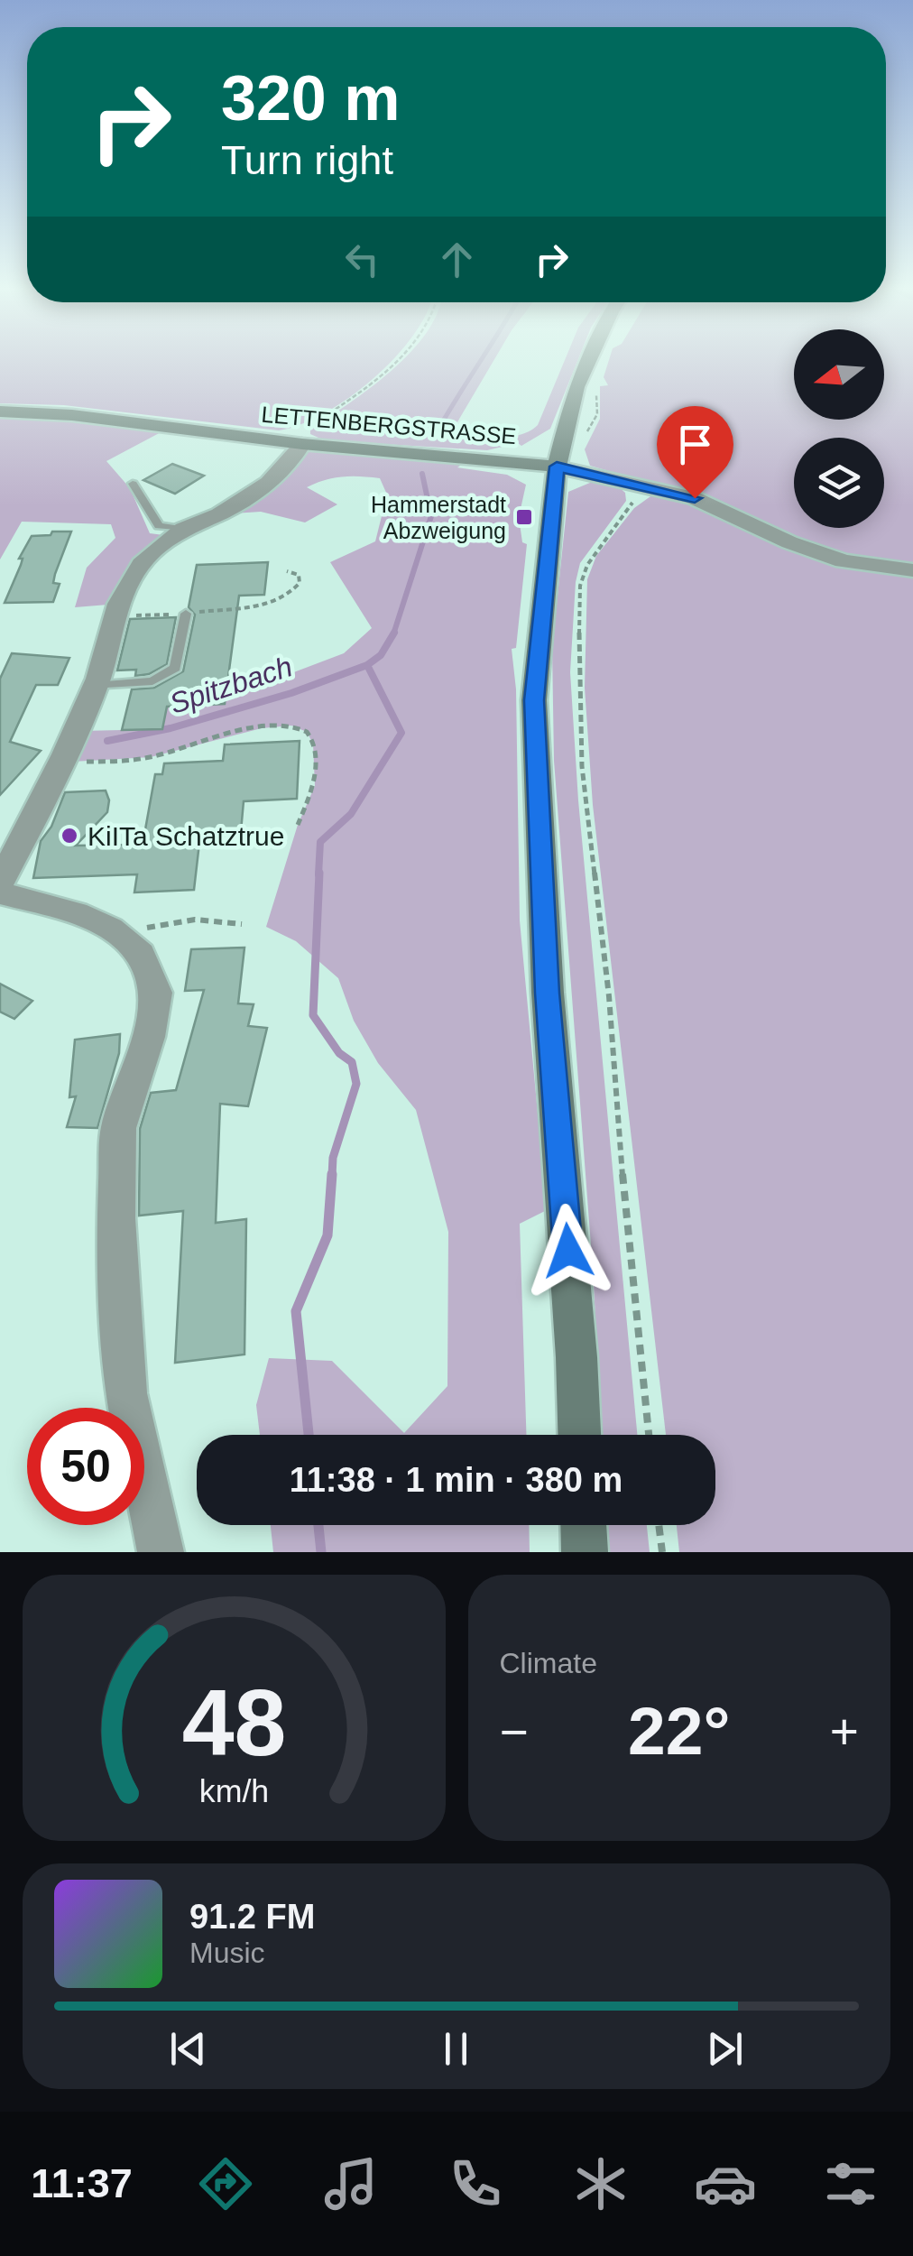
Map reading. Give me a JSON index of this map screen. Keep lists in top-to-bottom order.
{
  "streets": {
    "main road": ["LETTENBERGSTRASSE"]
  },
  "water": ["Spitzbach"],
  "places": {
    "transit": ["Hammerstadt Abzweigung"],
    "other": ["KiITa Schatztrue"]
  },
  "north": "left",
  "page": {
    "turn": ["320 m", "Turn right"],
    "limit": "50",
    "trip": "11:38 · 1 min · 380 m",
    "tile": "Climate",
    "heat": ["−", "22°", "+"],
    "song": ["91.2 FM", "Music"],
    "tabs": "11:37",
    "gauge": ["48", "km/h"]
  }
}
